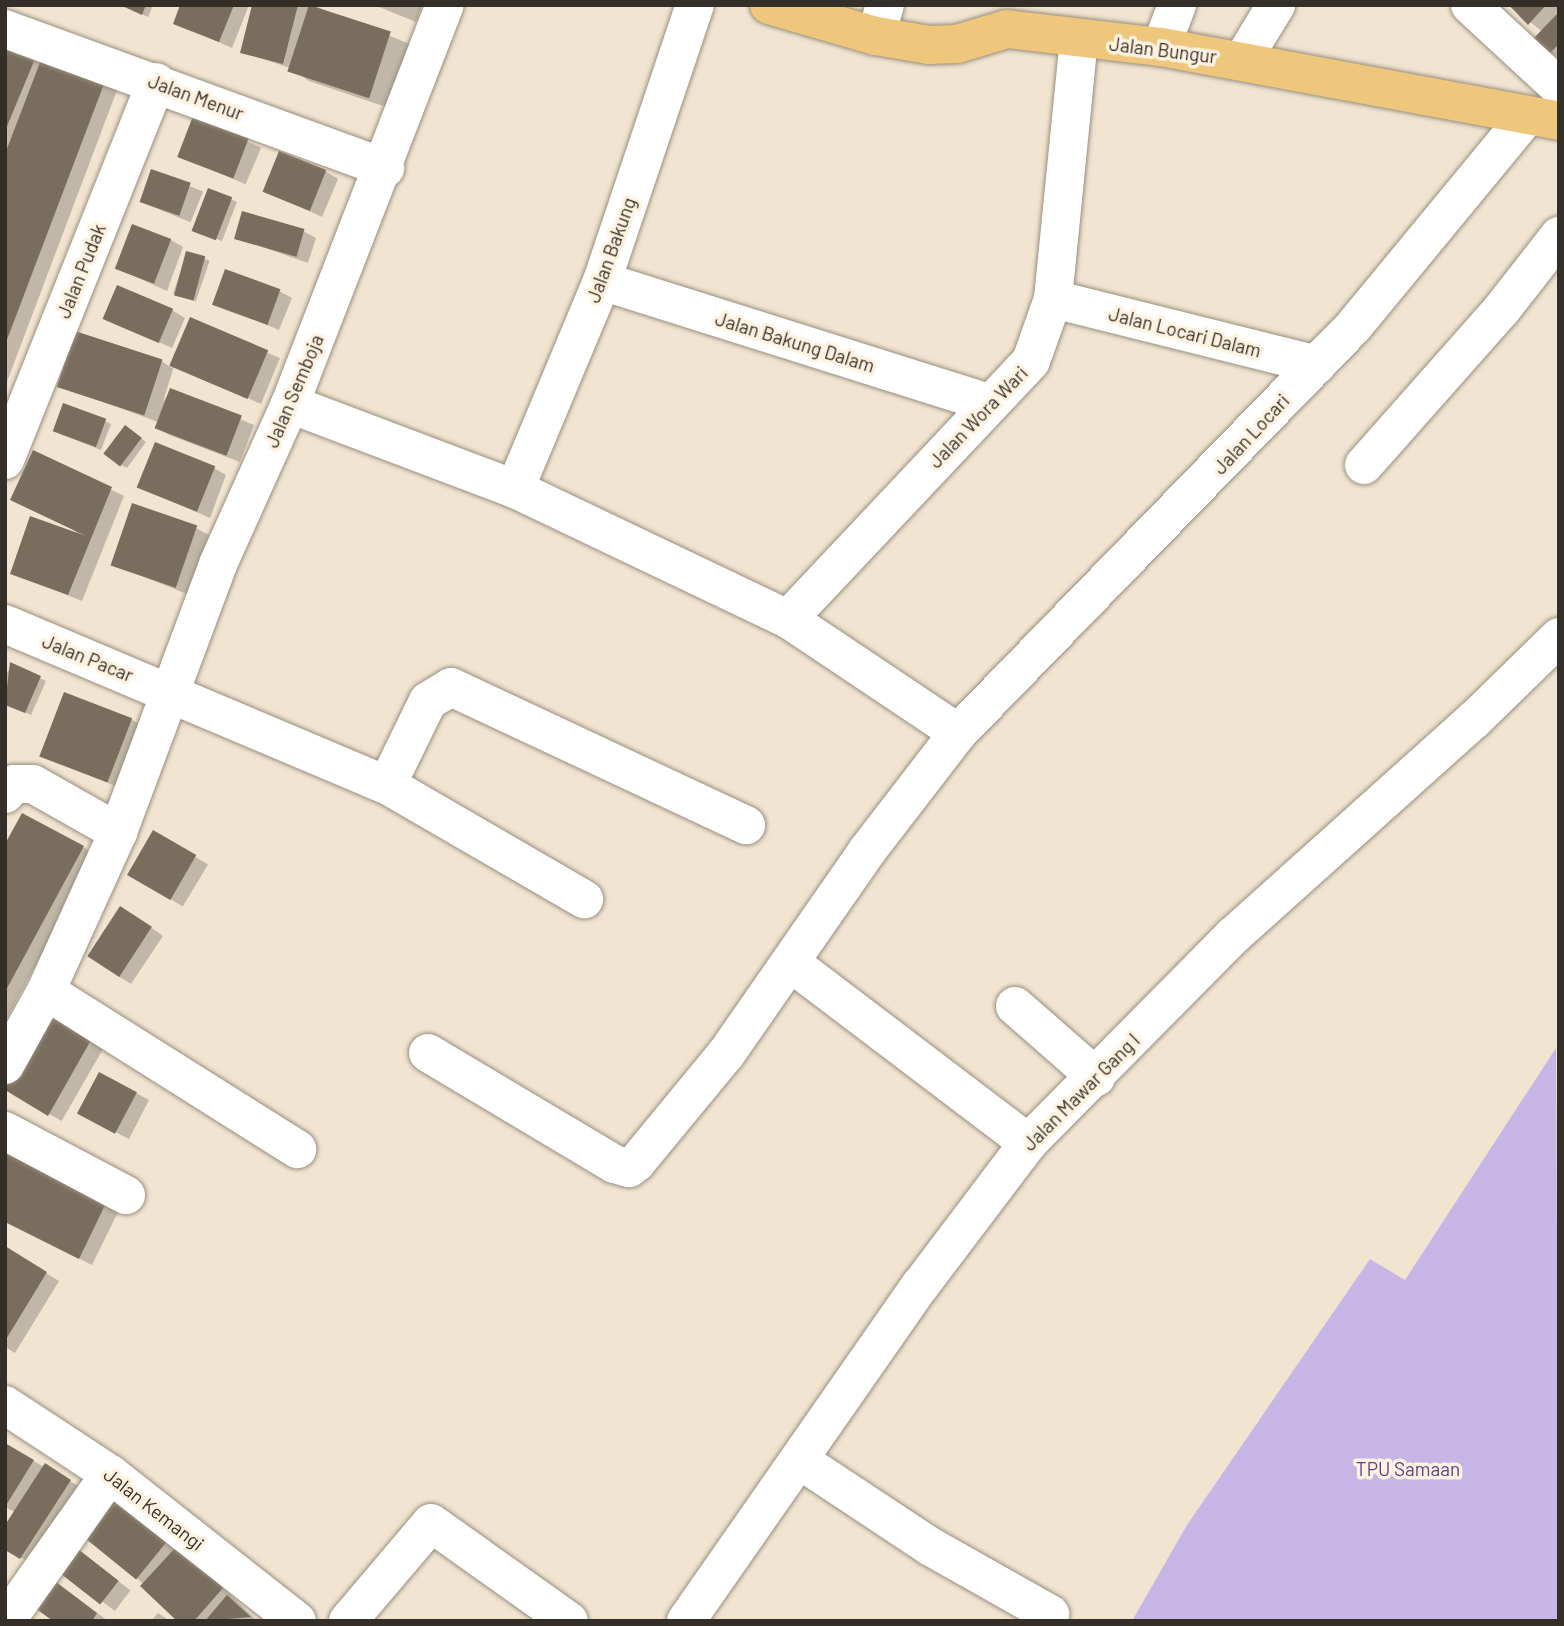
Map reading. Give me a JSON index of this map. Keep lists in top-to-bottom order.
{
  "streets": {
    "main road": ["Jalan Bungur"],
    "street": [
      "Jalan Menur",
      "Jalan Bakung",
      "Jalan Pudak",
      "Jalan Locari Dalam",
      "Jalan Bakung Dalam",
      "Jalan Semboja",
      "Jalan Wora Wari",
      "Jalan Locari",
      "Jalan Pacar",
      "Jalan Mawar Gang I",
      "Jalan Kemangi"
    ]
  },
  "crossings": [
    ["Jalan Bungur", "Jalan Wora Wari"],
    ["Jalan Bungur", "Jalan Locari"],
    ["Jalan Menur", "Jalan Pudak"],
    ["Jalan Menur", "Jalan Semboja"],
    ["Jalan Bakung", "Jalan Bakung Dalam"],
    ["Jalan Locari Dalam", "Jalan Wora Wari"],
    ["Jalan Locari Dalam", "Jalan Locari"],
    ["Jalan Bakung Dalam", "Jalan Wora Wari"],
    ["Jalan Semboja", "Jalan Pacar"]
  ],
  "parks": ["TPU Samaan"]
}
